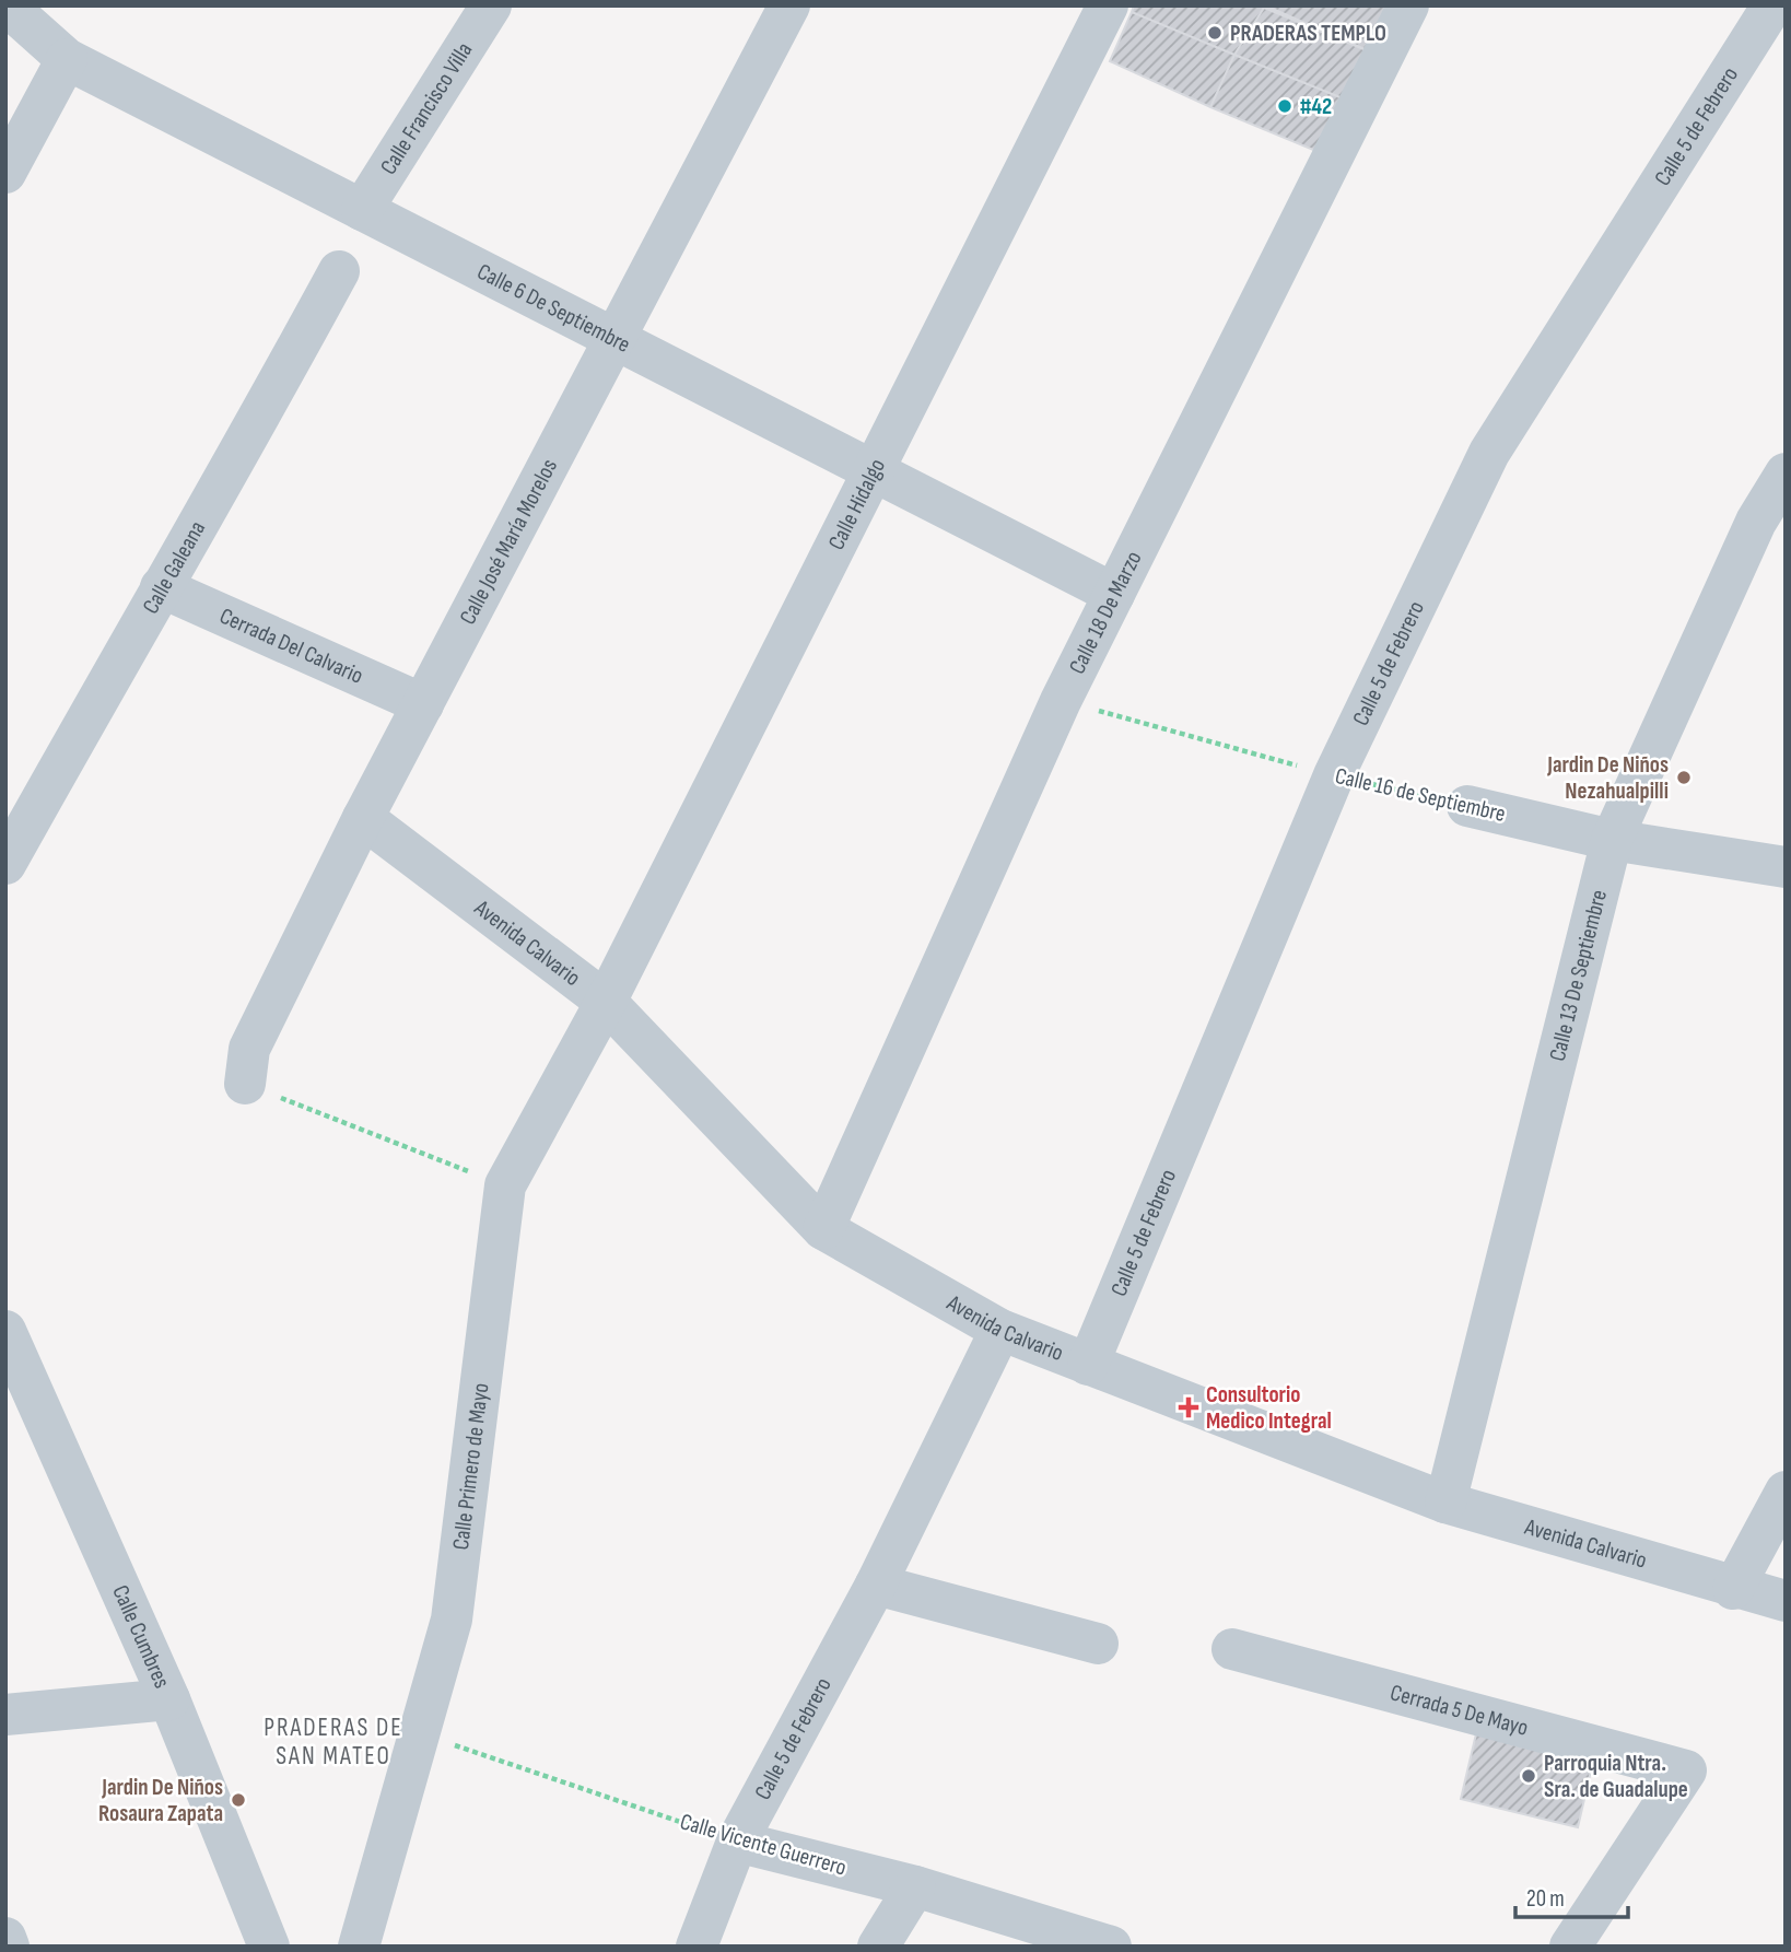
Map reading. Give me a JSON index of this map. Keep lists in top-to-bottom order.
{
  "streets": {
    "street": [
      "Calle Francisco Villa",
      "Calle 5 de Febrero",
      "Calle 6 De Septiembre",
      "Calle Hidalgo",
      "Calle José María Morelos",
      "Calle Galeana",
      "Calle 18 De Marzo",
      "Cerrada Del Calvario",
      "Calle 16 de Septiembre",
      "Avenida Calvario",
      "Calle 13 De Septiembre",
      "Calle Primero de Mayo",
      "Calle Cumbres",
      "Cerrada 5 De Mayo",
      "Calle Vicente Guerrero"
    ]
  },
  "crossings": [
    ["Calle Francisco Villa", "Calle 6 De Septiembre"],
    ["Calle 5 de Febrero", "Calle 16 de Septiembre"],
    ["Calle 5 de Febrero", "Avenida Calvario"],
    ["Calle 5 de Febrero", "Calle Vicente Guerrero"],
    ["Calle 6 De Septiembre", "Calle Hidalgo"],
    ["Calle 6 De Septiembre", "Calle José María Morelos"],
    ["Calle 6 De Septiembre", "Calle 18 De Marzo"],
    ["Calle Hidalgo", "Avenida Calvario"],
    ["Calle Hidalgo", "Calle Primero de Mayo"],
    ["Calle José María Morelos", "Cerrada Del Calvario"],
    ["Calle José María Morelos", "Avenida Calvario"],
    ["Calle Galeana", "Cerrada Del Calvario"],
    ["Calle 18 De Marzo", "Calle 16 de Septiembre"],
    ["Calle 18 De Marzo", "Avenida Calvario"],
    ["Calle 16 de Septiembre", "Calle 13 De Septiembre"],
    ["Avenida Calvario", "Calle 13 De Septiembre"],
    ["Avenida Calvario", "Calle Primero de Mayo"],
    ["Calle Primero de Mayo", "Calle Vicente Guerrero"]
  ],
  "districts": ["PRADERAS DE SAN MATEO"],
  "places": {
    "other": [
      "PRADERAS TEMPLO",
      "#42",
      "Jardin De Niños Nezahualpilli",
      "Parroquia Ntra. Sra. de Guadalupe",
      "Jardin De Niños Rosaura Zapata"
    ],
    "health": ["Consultorio Medico Integral"]
  },
  "scale_bar": "20 m"
}
